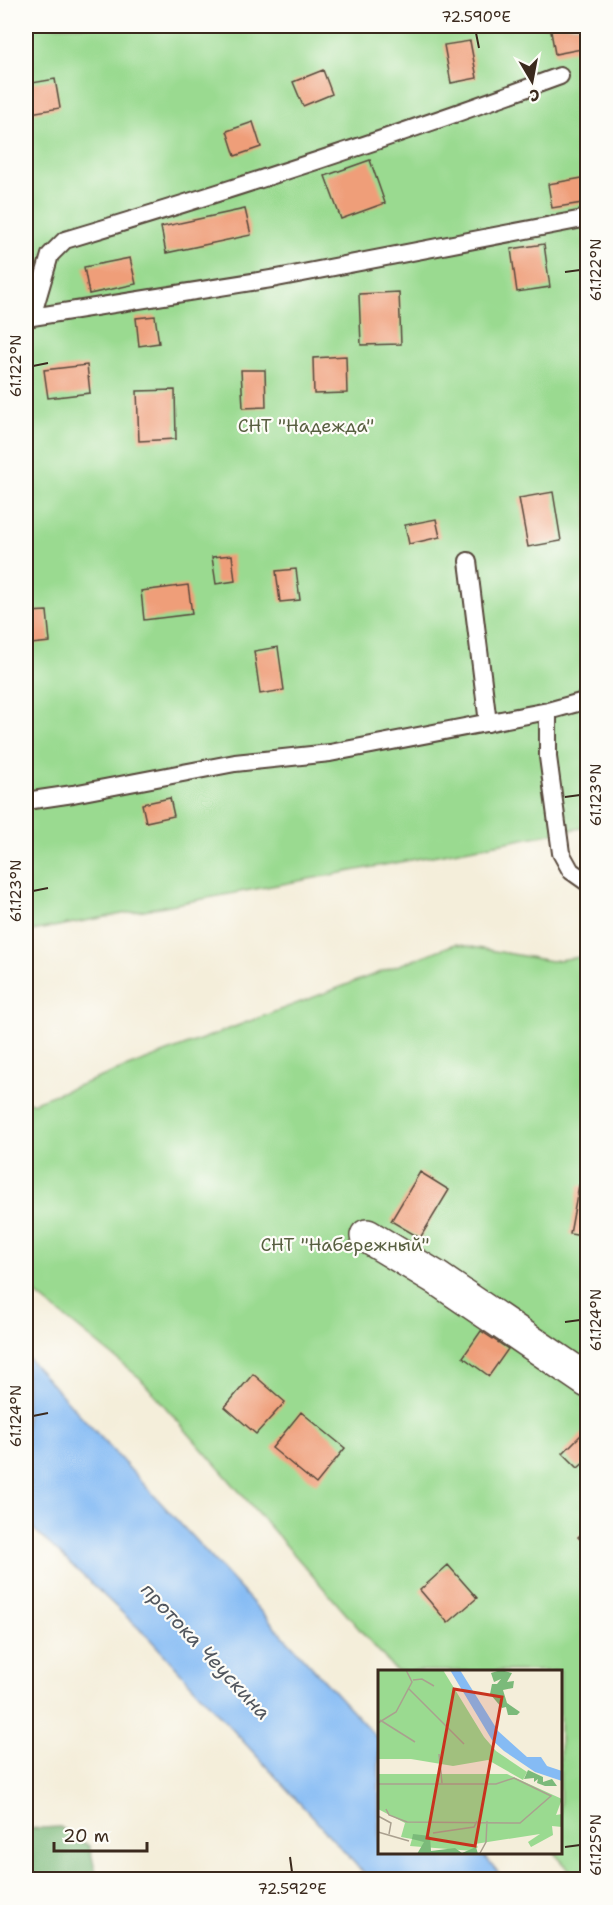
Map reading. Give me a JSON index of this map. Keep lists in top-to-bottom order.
{
  "water": ["протока Чеускина"],
  "parks": ["СНТ \"Надежда\"", "СНТ \"Набережный\""],
  "scale_bar": "20 m",
  "north": "bottom",
  "coordinates": [
    "72.590°E",
    "61.122°N",
    "61.123°N",
    "61.124°N",
    "61.125°N",
    "72.592°E"
  ]
}
